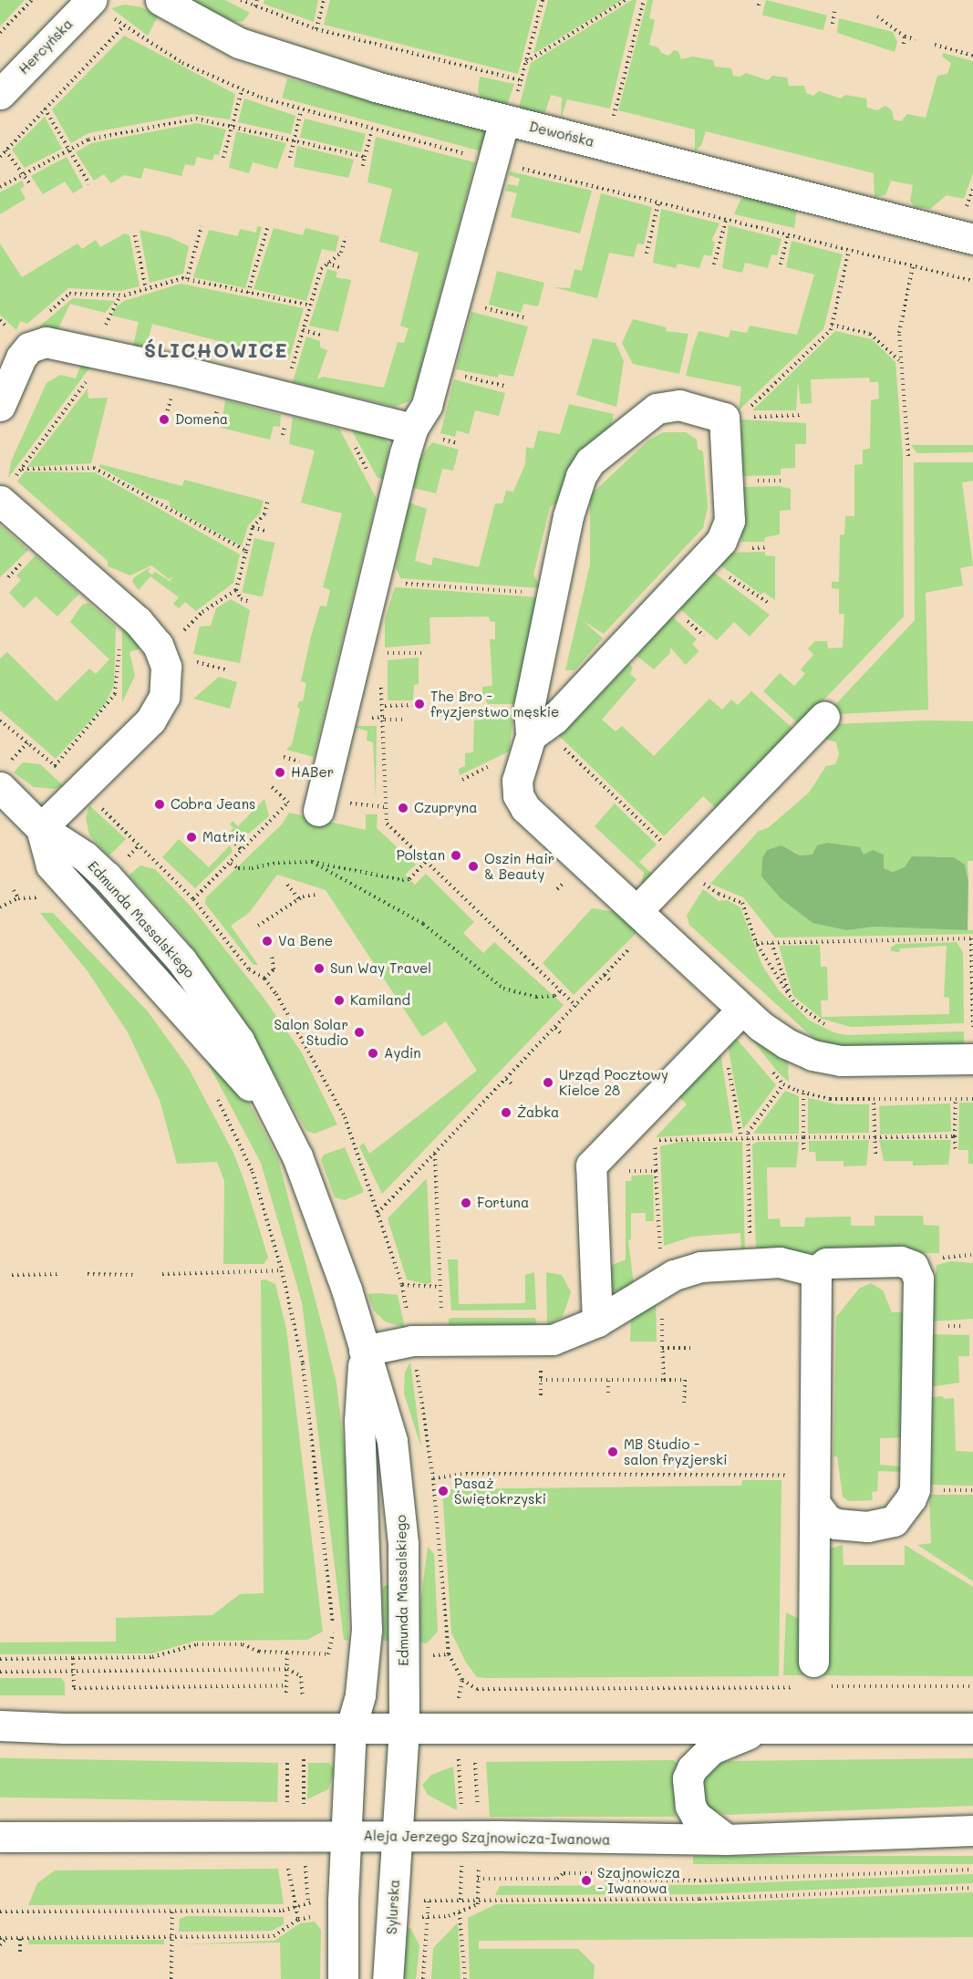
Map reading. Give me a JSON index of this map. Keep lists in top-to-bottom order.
{
  "streets": {
    "street": [
      "Hercyńska",
      "Dewońska",
      "Edmunda Massalskiego",
      "Aleja Jerzego Szajnowicza-Iwanowa",
      "Sylurska"
    ]
  },
  "crossings": [
    ["Edmunda Massalskiego", "Aleja Jerzego Szajnowicza-Iwanowa"],
    ["Edmunda Massalskiego", "Sylurska"],
    ["Aleja Jerzego Szajnowicza-Iwanowa", "Sylurska"]
  ],
  "districts": ["ŚLICHOWICE"],
  "places": [
    "Domena",
    "The Bro - fryzjerstwo męskie",
    "HABer",
    "Cobra Jeans",
    "Czupryna",
    "Matrix",
    "Polstan",
    "Oszin Hair & Beauty",
    "Va Bene",
    "Sun Way Travel",
    "Kamiland",
    "Salon Solar Studio",
    "Aydin",
    "Urząd Pocztowy Kielce 28",
    "Żabka",
    "Fortuna",
    "MB Studio - salon fryzjerski",
    "Pasaż Świętokrzyski",
    "Szajnowicza - Iwanowa"
  ]
}
